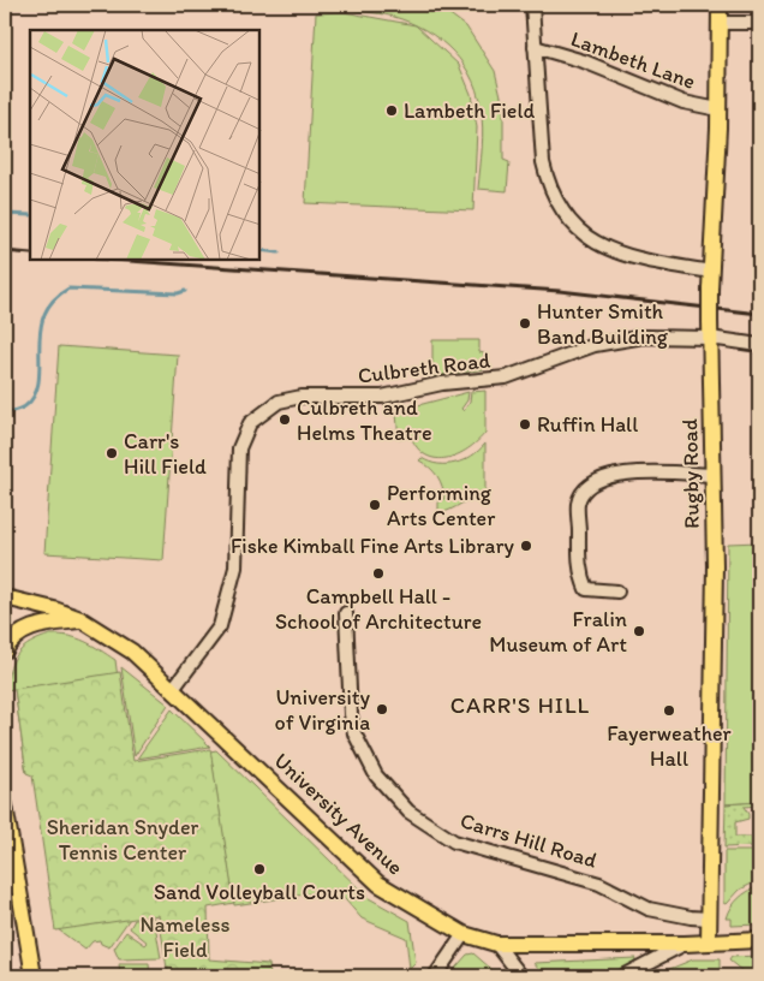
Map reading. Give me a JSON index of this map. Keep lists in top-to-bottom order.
{
  "streets": {
    "main road": ["Rugby Road", "University Avenue"],
    "street": ["Lambeth Lane", "Culbreth Road", "Carrs Hill Road"]
  },
  "crossings": [
    ["Lambeth Lane", "Rugby Road"],
    ["Culbreth Road", "Rugby Road"],
    ["Culbreth Road", "University Avenue"],
    ["Rugby Road", "University Avenue"],
    ["Rugby Road", "Carrs Hill Road"]
  ],
  "districts": ["CARR'S HILL"],
  "parks": ["Sheridan Snyder Tennis Center", "Nameless Field"],
  "places": [
    "Lambeth Field",
    "Hunter Smith Band Building",
    "Culbreth and Helms Theatre",
    "Ruffin Hall",
    "Carr's Hill Field",
    "Performing Arts Center",
    "Fiske Kimball Fine Arts Library",
    "Campbell Hall - School of Architecture",
    "Fralin Museum of Art",
    "University of Virginia",
    "Fayerweather Hall",
    "Sand Volleyball Courts"
  ]
}
